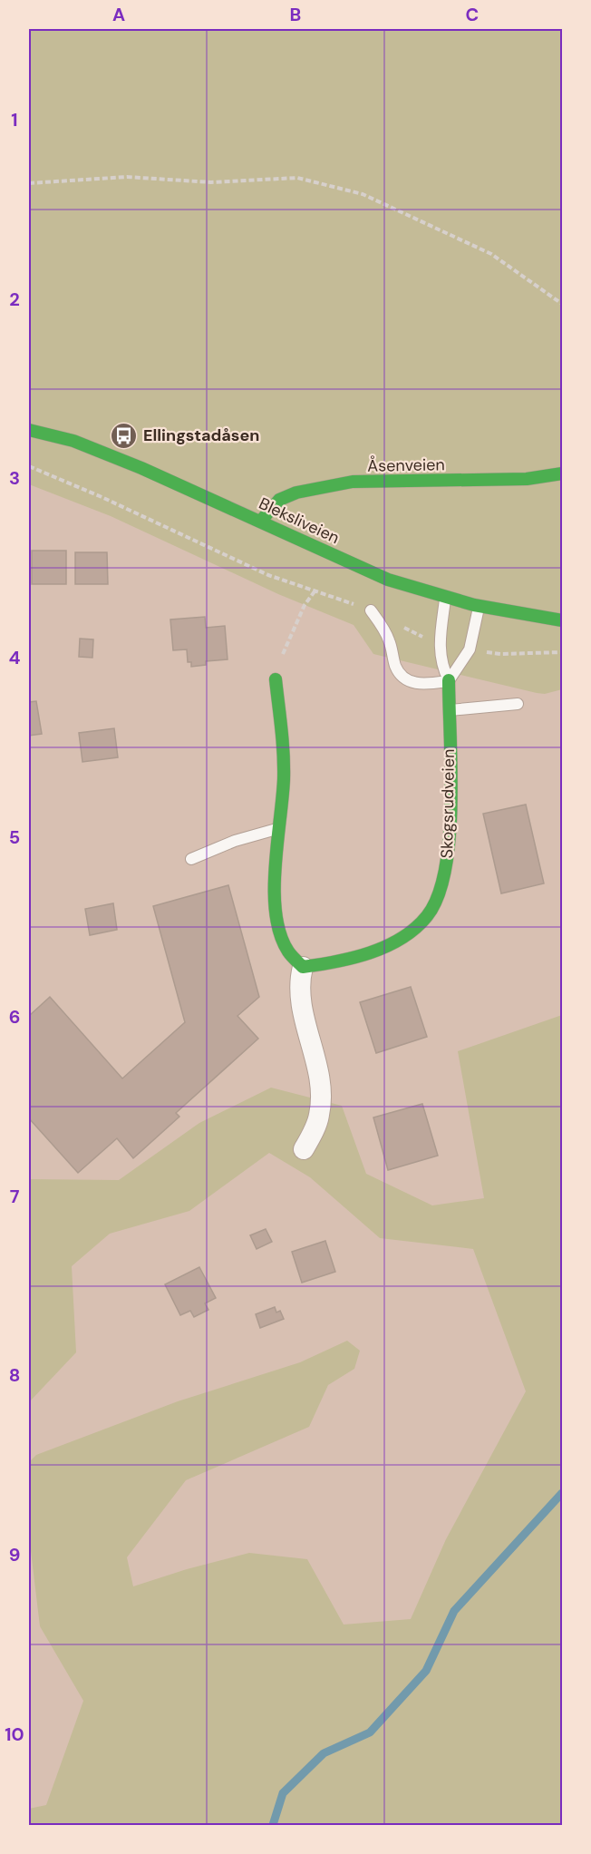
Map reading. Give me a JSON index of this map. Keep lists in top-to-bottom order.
{
  "streets": {
    "street": ["Åsenveien", "Bleksliveien", "Skogsrudveien"]
  },
  "crossings": [
    ["Åsenveien", "Bleksliveien"],
    ["Bleksliveien", "Skogsrudveien"]
  ],
  "places": {
    "bus stop": ["Ellingstadåsen"]
  },
  "grid": {
    "columns": ["A", "B", "C"],
    "rows": [
      "1",
      "2",
      "3",
      "4",
      "5",
      "6",
      "7",
      "8",
      "9",
      "10"
    ]
  }
}
